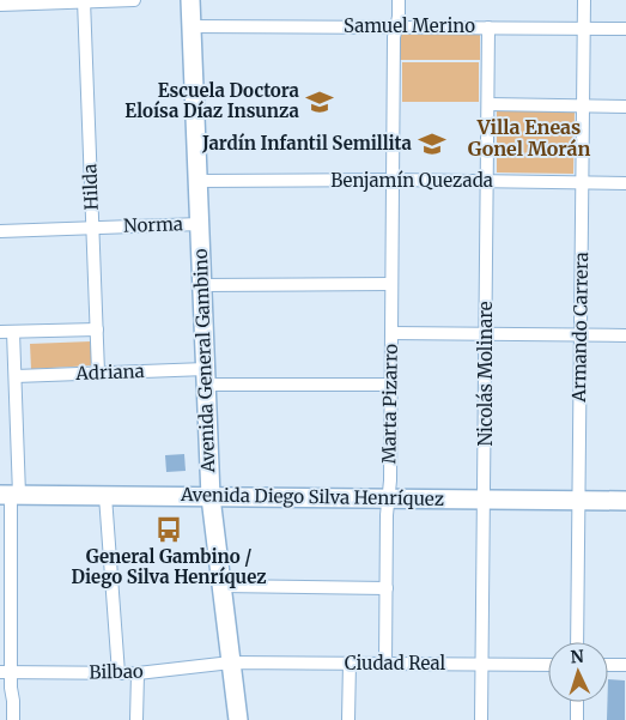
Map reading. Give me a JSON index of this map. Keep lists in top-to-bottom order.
{
  "streets": {
    "street": [
      "Samuel Merino",
      "Benjamín Quezada",
      "Hilda",
      "Norma",
      "Armando Carrera",
      "Avenida General Gambino",
      "Adriana",
      "Nicolás Molinare",
      "Marta Pizarro",
      "Avenida Diego Silva Henríquez",
      "Ciudad Real",
      "Bilbao"
    ]
  },
  "crossings": [
    ["Samuel Merino", "Armando Carrera"],
    ["Samuel Merino", "Avenida General Gambino"],
    ["Samuel Merino", "Nicolás Molinare"],
    ["Samuel Merino", "Marta Pizarro"],
    ["Benjamín Quezada", "Armando Carrera"],
    ["Benjamín Quezada", "Avenida General Gambino"],
    ["Benjamín Quezada", "Nicolás Molinare"],
    ["Benjamín Quezada", "Marta Pizarro"],
    ["Hilda", "Norma"],
    ["Hilda", "Adriana"],
    ["Norma", "Avenida General Gambino"],
    ["Armando Carrera", "Avenida Diego Silva Henríquez"],
    ["Avenida General Gambino", "Adriana"],
    ["Avenida General Gambino", "Avenida Diego Silva Henríquez"],
    ["Avenida General Gambino", "Ciudad Real"],
    ["Avenida General Gambino", "Bilbao"],
    ["Adriana", "Marta Pizarro"],
    ["Nicolás Molinare", "Avenida Diego Silva Henríquez"],
    ["Nicolás Molinare", "Ciudad Real"],
    ["Marta Pizarro", "Avenida Diego Silva Henríquez"],
    ["Marta Pizarro", "Ciudad Real"],
    ["Ciudad Real", "Bilbao"]
  ],
  "districts": ["Villa Eneas Gonel Morán"],
  "places": {
    "school or university": ["Escuela Doctora Eloísa Díaz Insunza", "Jardín Infantil Semillita"],
    "bus stop": ["General Gambino / Diego Silva Henríquez"]
  },
  "north": "top"
}
